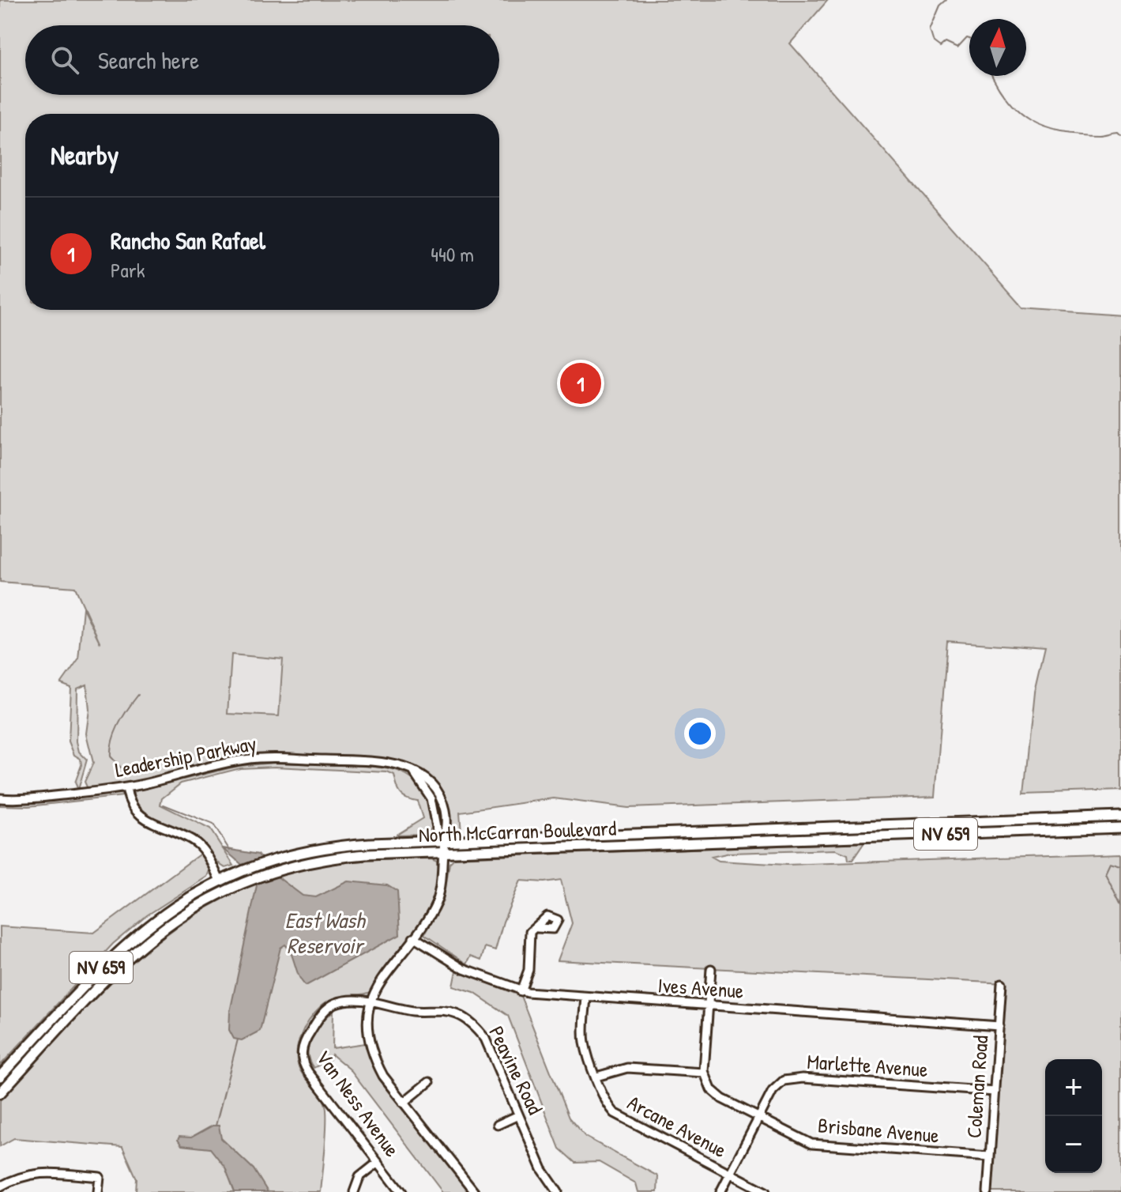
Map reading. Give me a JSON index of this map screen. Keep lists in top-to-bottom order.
{
  "streets": {
    "main road": ["North McCarran Boulevard", "NV 659"],
    "street": [
      "Leadership Parkway",
      "Ives Avenue",
      "Marlette Avenue",
      "Peavine Road",
      "Coleman Road",
      "Van Ness Avenue",
      "Arcane Avenue",
      "Brisbane Avenue"
    ]
  },
  "crossings": [
    ["Leadership Parkway", "North McCarran Boulevard"],
    ["Ives Avenue", "Coleman Road"],
    ["Ives Avenue", "Arcane Avenue"],
    ["Marlette Avenue", "Coleman Road"],
    ["Marlette Avenue", "Arcane Avenue"],
    ["Marlette Avenue", "Brisbane Avenue"],
    ["Peavine Road", "Van Ness Avenue"],
    ["Coleman Road", "Brisbane Avenue"]
  ],
  "water": ["East Wash Reservoir"],
  "north": "top",
  "page": {
    "search": "Search here",
    "heading": "Nearby",
    "list": [
      {
        "mark": "1",
        "name": "Rancho San Rafael",
        "note": "Park",
        "value": "440 m"
      }
    ],
    "pins": "1",
    "map_buttons": ["+", "−"]
  }
}
